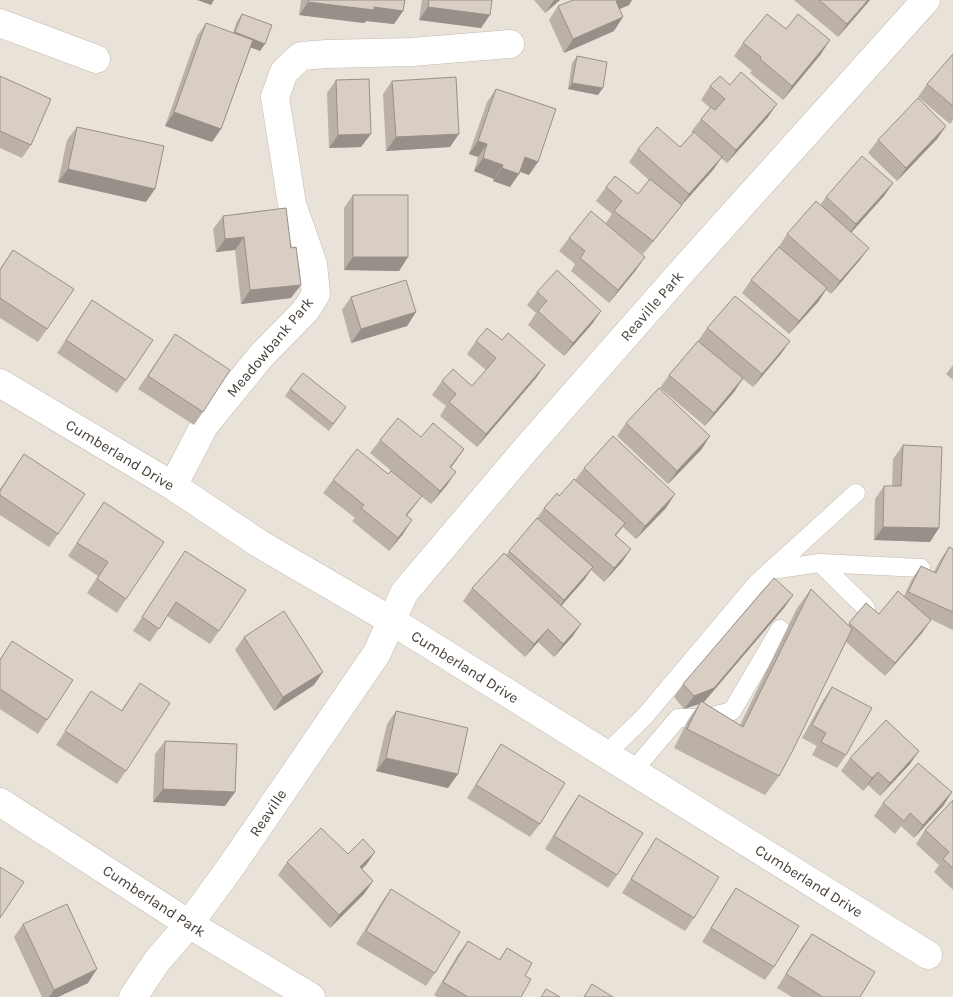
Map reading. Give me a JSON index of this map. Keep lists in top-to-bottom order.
{
  "streets": {
    "street": [
      "Reaville Park",
      "Meadowbank Park",
      "Cumberland Drive",
      "Reaville",
      "Cumberland Park"
    ]
  },
  "crossings": [
    ["Reaville Park", "Cumberland Drive"],
    ["Reaville Park", "Reaville"],
    ["Meadowbank Park", "Cumberland Drive"],
    ["Cumberland Drive", "Reaville"],
    ["Reaville", "Cumberland Park"]
  ]
}
